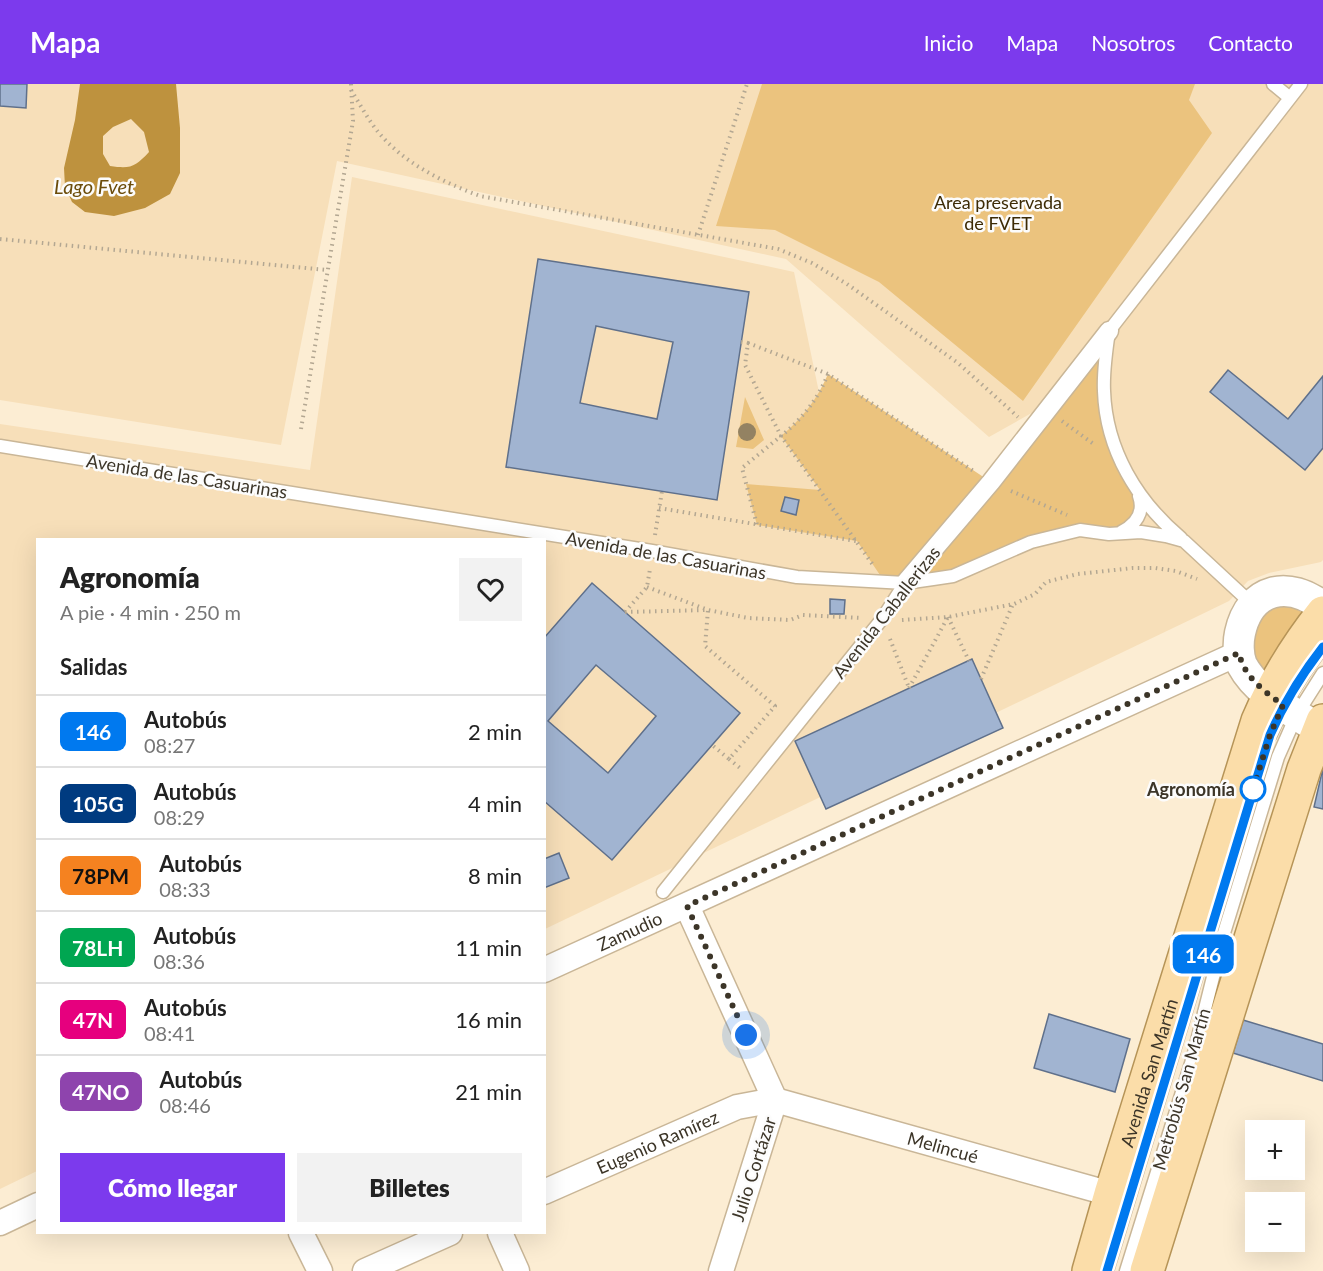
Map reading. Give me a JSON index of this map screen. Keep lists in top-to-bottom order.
{
  "streets": {
    "main road": ["Avenida San Martín"],
    "street": [
      "Avenida Caballerizas",
      "Zamudio",
      "Eugenio Ramírez",
      "Melincué",
      "Julio Cortázar"
    ],
    "lane": ["Avenida de las Casuarinas", "Metrobús San Martín"]
  },
  "crossings": [
    ["Avenida de las Casuarinas", "Avenida Caballerizas"],
    ["Zamudio", "Julio Cortázar"],
    ["Avenida San Martín", "Metrobús San Martín"],
    ["Avenida San Martín", "Melincué"],
    ["Eugenio Ramírez", "Melincué"],
    ["Eugenio Ramírez", "Julio Cortázar"],
    ["Melincué", "Julio Cortázar"]
  ],
  "water": ["Lago Fvet"],
  "parks": ["Area preservada de FVET"],
  "places": ["Agronomía"],
  "lines": ["bus line 146"],
  "page": {
    "header": "Mapa",
    "nav": [
      "Inicio",
      "Mapa",
      "Nosotros",
      "Contacto"
    ],
    "on_map": "146",
    "heading": [
      ["Agronomía", "A pie · 4 min · 250 m"],
      "Salidas"
    ],
    "list": [
      {
        "mark": "146",
        "name": "Autobús",
        "note": "08:27",
        "value": "2 min"
      },
      {
        "mark": "105G",
        "name": "Autobús",
        "note": "08:29",
        "value": "4 min"
      },
      {
        "mark": "78PM",
        "name": "Autobús",
        "note": "08:33",
        "value": "8 min"
      },
      {
        "mark": "78LH",
        "name": "Autobús",
        "note": "08:36",
        "value": "11 min"
      },
      {
        "mark": "47N",
        "name": "Autobús",
        "note": "08:41",
        "value": "16 min"
      },
      {
        "mark": "47NO",
        "name": "Autobús",
        "note": "08:46",
        "value": "21 min"
      }
    ],
    "map_buttons": ["+", "−"],
    "buttons": ["Cómo llegar", "Billetes"]
  }
}
